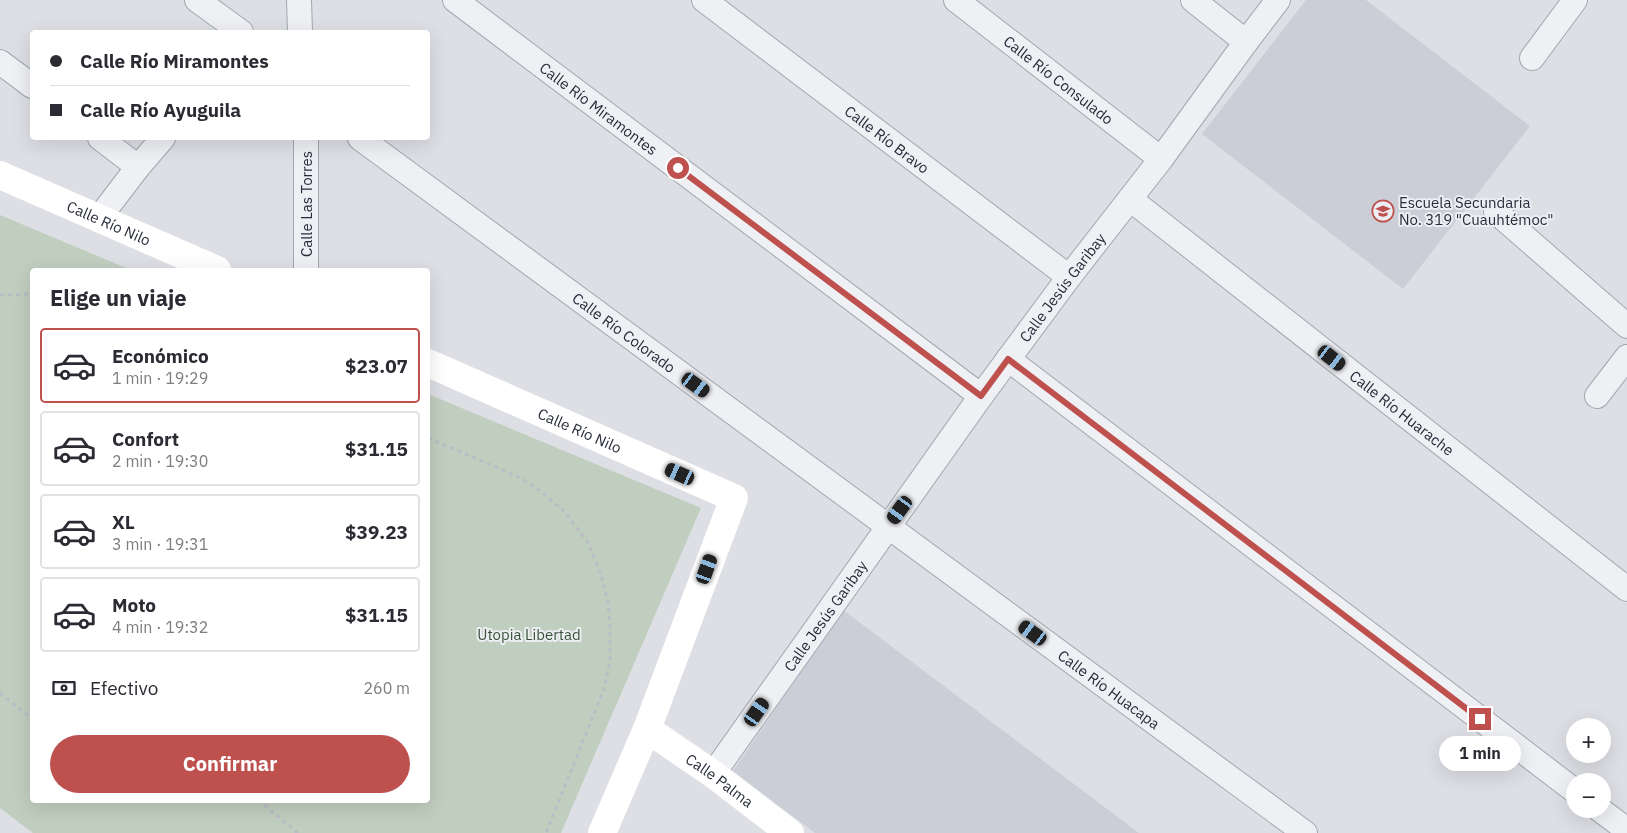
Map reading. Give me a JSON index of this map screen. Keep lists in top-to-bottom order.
{
  "streets": {
    "street": [
      "Calle Río Consulado",
      "Calle Río Miramontes",
      "Calle Río Bravo",
      "Calle Las Torres",
      "Calle Río Nilo",
      "Calle Jesús Garibay",
      "Calle Río Colorado",
      "Calle Río Huarache",
      "Calle Río Huacapa",
      "Calle Palma"
    ]
  },
  "crossings": [
    ["Calle Río Consulado", "Calle Jesús Garibay"],
    ["Calle Río Miramontes", "Calle Jesús Garibay"],
    ["Calle Río Bravo", "Calle Jesús Garibay"],
    ["Calle Río Nilo", "Calle Palma"],
    ["Calle Jesús Garibay", "Calle Río Colorado"],
    ["Calle Jesús Garibay", "Calle Río Huarache"],
    ["Calle Jesús Garibay", "Calle Río Huacapa"],
    ["Calle Jesús Garibay", "Calle Palma"],
    ["Calle Río Colorado", "Calle Río Huacapa"]
  ],
  "parks": ["Utopia Libertad"],
  "places": {
    "school or university": ["Escuela Secundaria No. 319 \"Cuauhtémoc\""]
  },
  "page": {
    "banner": ["Calle Río Miramontes", "Calle Río Ayuguila"],
    "heading": "Elige un viaje",
    "list": [
      {
        "name": "Económico",
        "note": "1 min · 19:29",
        "value": "$23.07"
      },
      {
        "name": "Confort",
        "note": "2 min · 19:30",
        "value": "$31.15"
      },
      {
        "name": "XL",
        "note": "3 min · 19:31",
        "value": "$39.23"
      },
      {
        "name": "Moto",
        "note": "4 min · 19:32",
        "value": "$31.15"
      }
    ],
    "pay": ["Efectivo", "260 m"],
    "map_buttons": ["+", "−"],
    "buttons": "Confirmar",
    "bubble": "1 min"
  }
}
